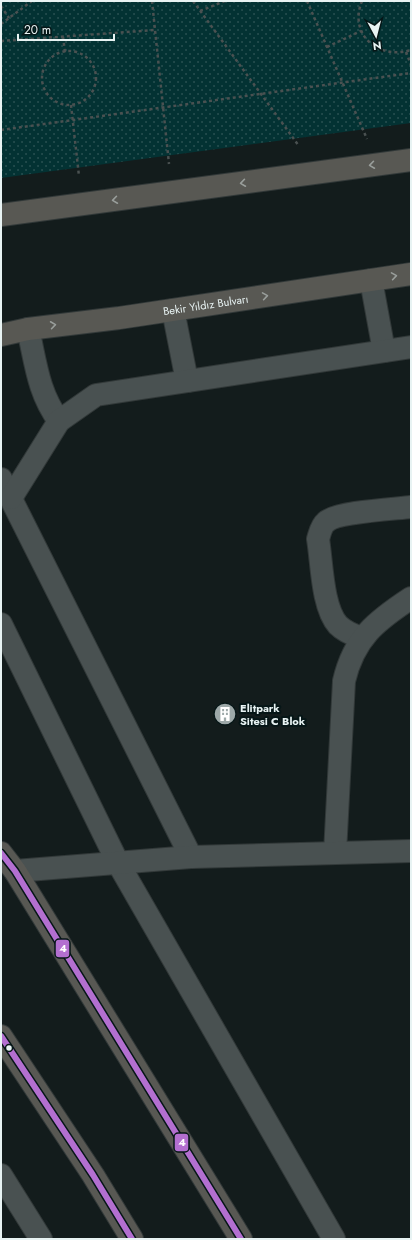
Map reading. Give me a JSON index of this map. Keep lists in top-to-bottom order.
{
  "streets": {
    "main road": ["Bekir Yıldız Bulvarı"]
  },
  "places": {
    "building": ["Elitpark Sitesi C Blok"]
  },
  "lines": ["transit line 4"],
  "scale_bar": "20 m",
  "north": "bottom"
}
